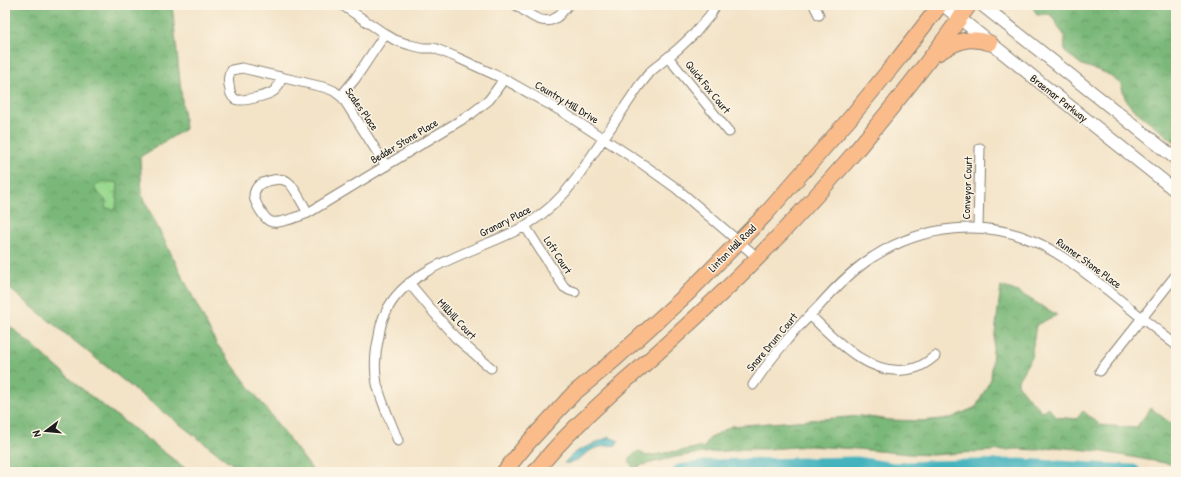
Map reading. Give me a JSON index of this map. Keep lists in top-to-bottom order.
{
  "streets": {
    "main road": ["Linton Hall Road"],
    "street": [
      "Quick Fox Court",
      "Braemar Parkway",
      "Country Mill Drive",
      "Scales Place",
      "Bedder Stone Place",
      "Conveyor Court",
      "Granary Place",
      "Loft Court",
      "Runner Stone Place",
      "Millbill Court",
      "Snare Drum Court"
    ]
  },
  "crossings": [
    ["Quick Fox Court", "Granary Place"],
    ["Country Mill Drive", "Bedder Stone Place"],
    ["Country Mill Drive", "Granary Place"],
    ["Country Mill Drive", "Linton Hall Road"],
    ["Scales Place", "Bedder Stone Place"],
    ["Conveyor Court", "Runner Stone Place"],
    ["Granary Place", "Loft Court"],
    ["Granary Place", "Millbill Court"],
    ["Runner Stone Place", "Snare Drum Court"]
  ],
  "north": "left"
}
